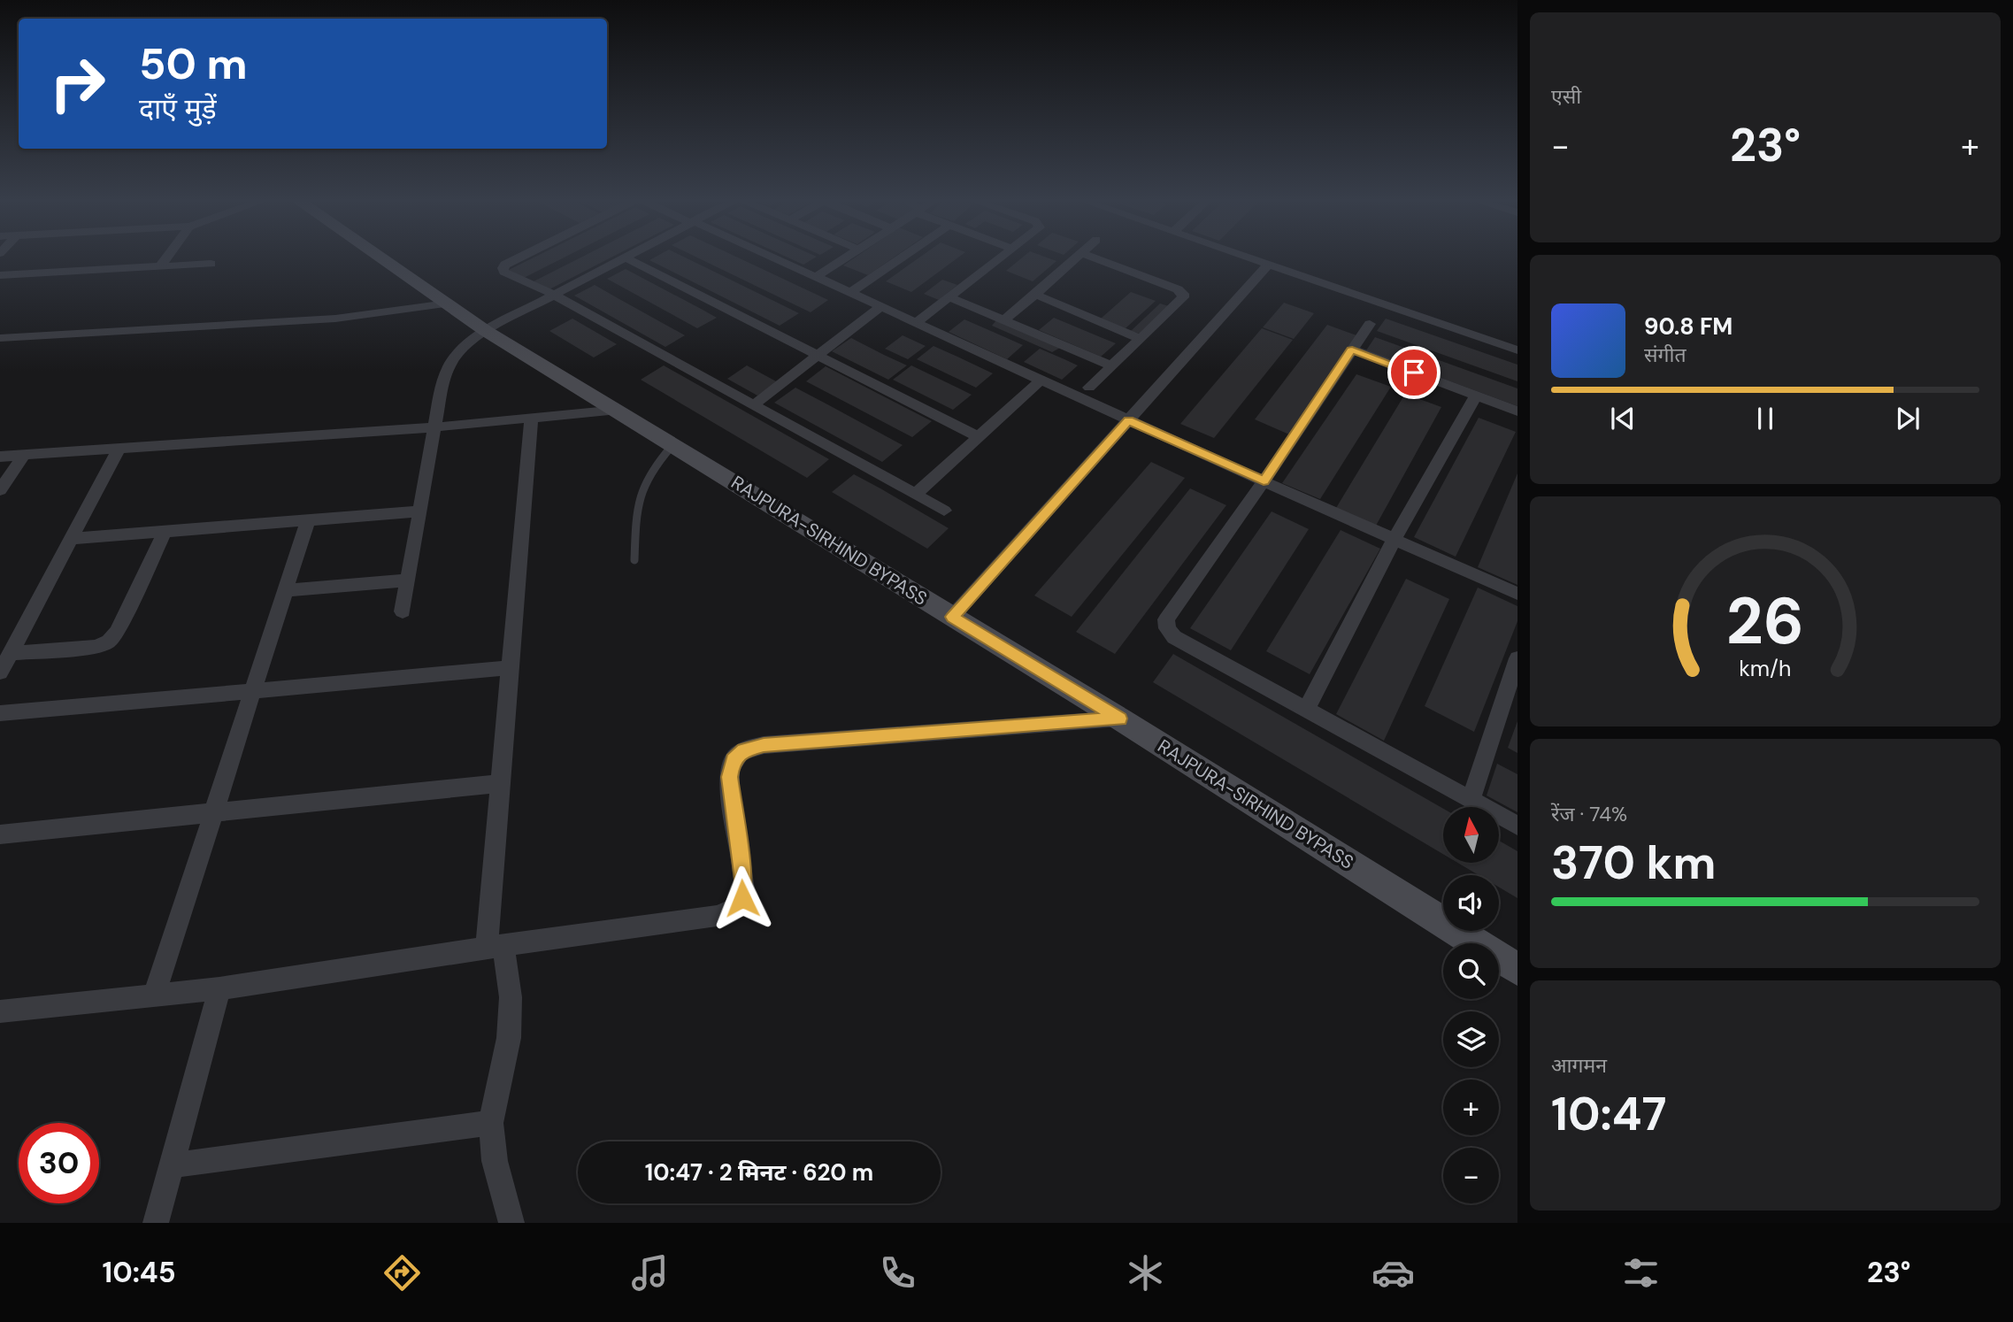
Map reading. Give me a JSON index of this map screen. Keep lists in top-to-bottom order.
{
  "streets": {
    "main road": ["RAJPURA-SIRHIND BYPASS"]
  },
  "north": "top",
  "page": {
    "tile": [
      "एसी",
      ["रेंज · 74%", "370 km"],
      ["आगमन", "10:47"]
    ],
    "turn": ["50 m", "दाएँ मुड़ें"],
    "heat": ["−", "23°", "+"],
    "song": ["90.8 FM", "संगीत"],
    "map_buttons": ["+", "−"],
    "limit": "30",
    "trip": "10:47 · 2 मिनट · 620 m",
    "tabs": ["10:45", "23°"],
    "gauge": ["26", "km/h"]
  }
}
